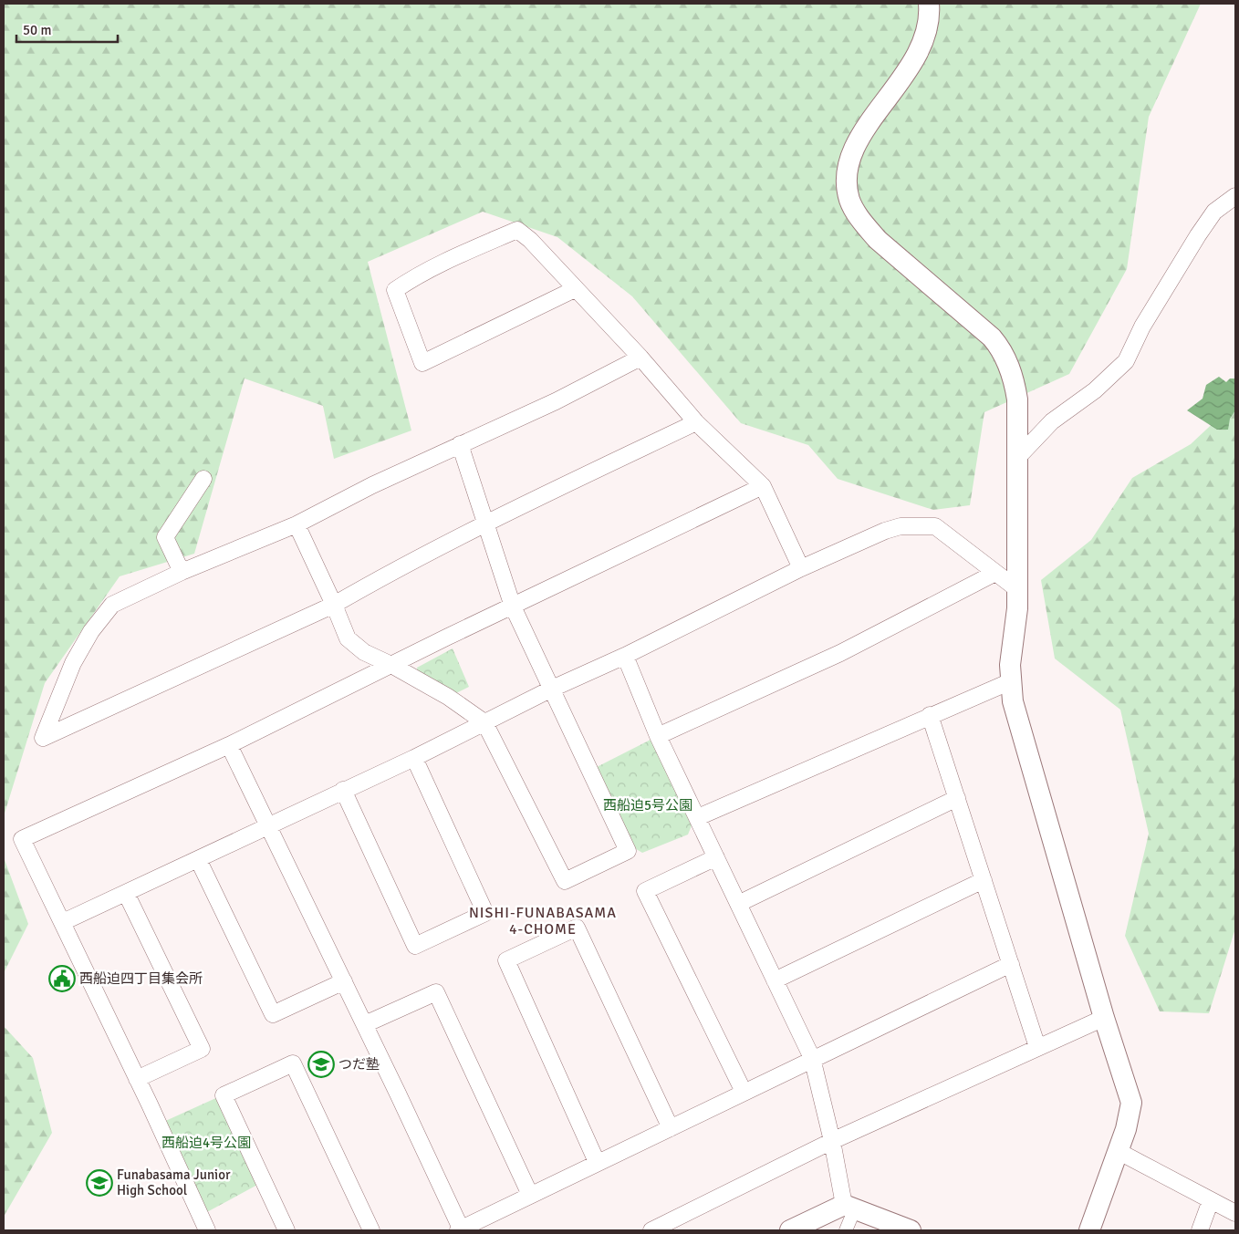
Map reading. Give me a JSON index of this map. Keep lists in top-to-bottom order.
{
  "districts": ["NISHI-FUNABASAMA 4-CHOME"],
  "parks": ["西船迫5号公園", "西船迫4号公園"],
  "places": {
    "public building": ["西船迫四丁目集会所"],
    "school or university": ["つだ塾", "Funabasama Junior High School"]
  },
  "scale_bar": "50 m"
}
